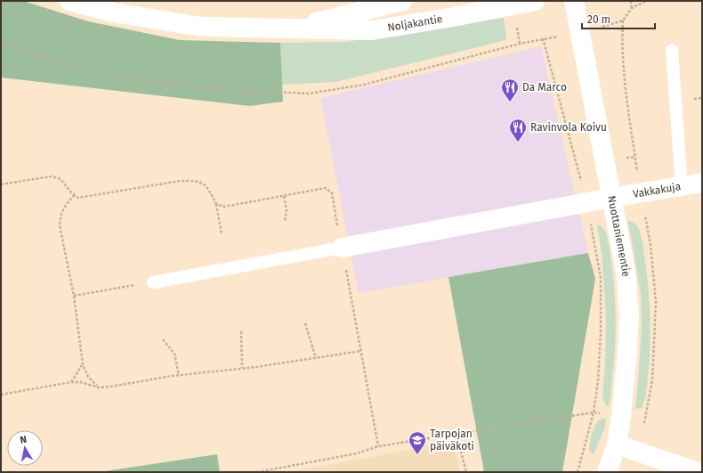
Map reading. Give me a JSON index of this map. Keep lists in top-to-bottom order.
{
  "streets": {
    "street": ["Noljakantie", "Vakkakuja", "Nuottaniementie"]
  },
  "crossings": [
    ["Vakkakuja", "Nuottaniementie"]
  ],
  "places": {
    "restaurant": ["Da Marco", "Ravinvola Koivu"],
    "school or university": ["Tarpojan päiväkoti"]
  },
  "scale_bar": "20 m",
  "north": "top"
}
